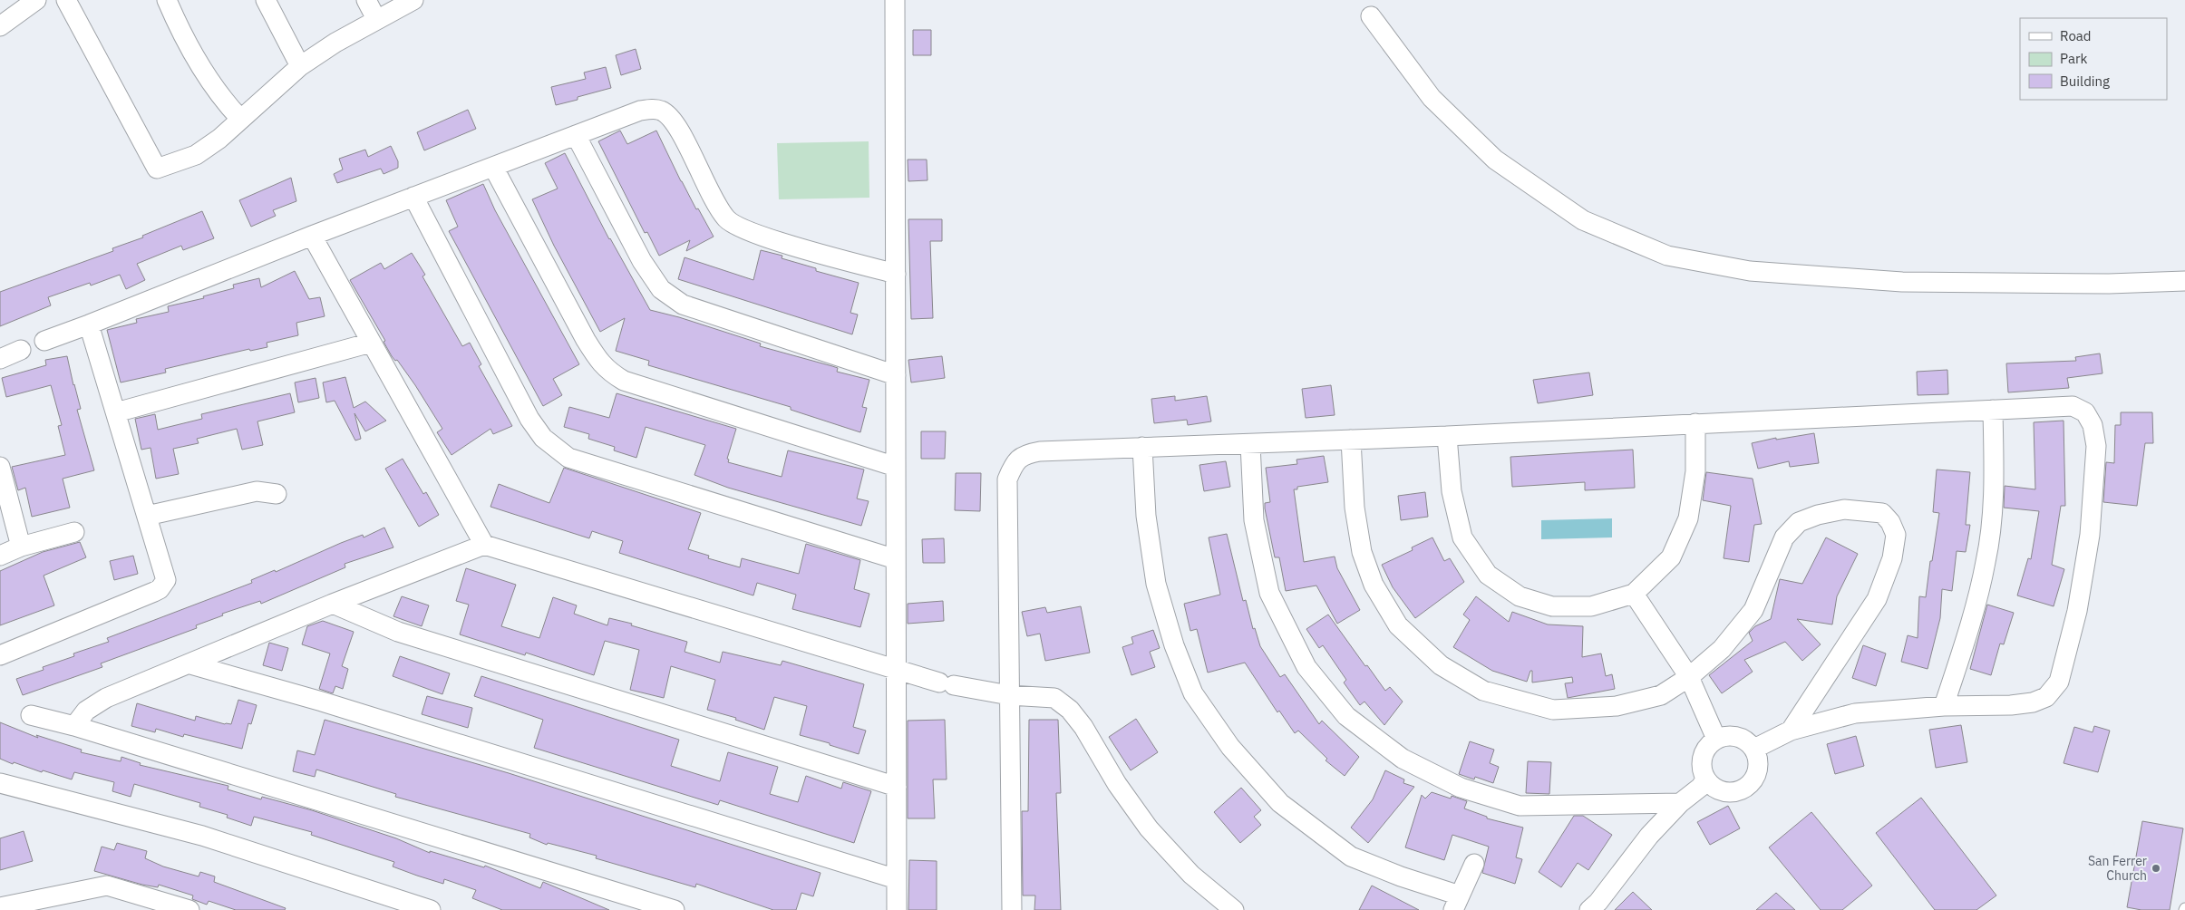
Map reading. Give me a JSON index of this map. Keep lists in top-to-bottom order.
{
  "places": ["San Ferrer Church"],
  "legend": ["Road", "Park", "Building"]
}
